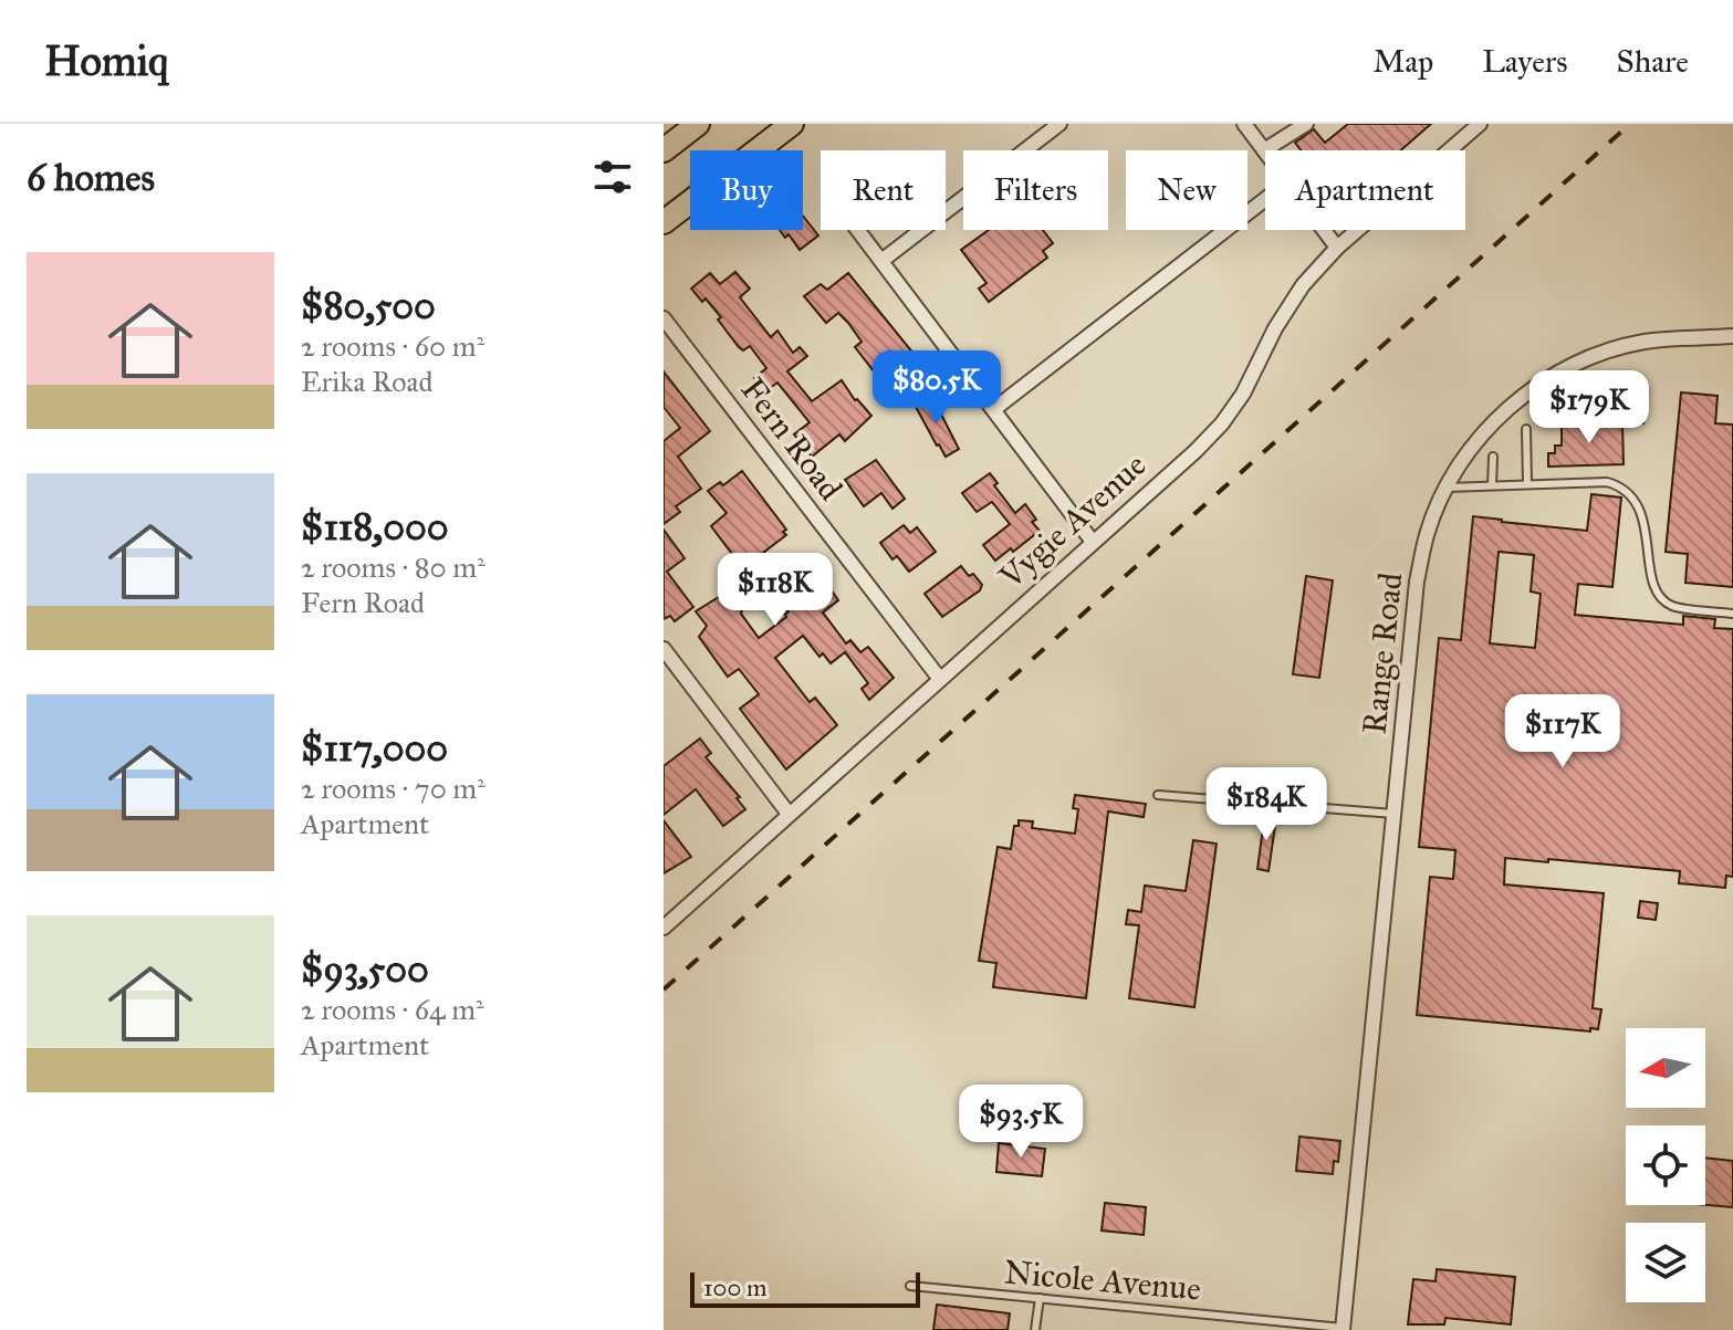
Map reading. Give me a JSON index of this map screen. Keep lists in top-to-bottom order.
{
  "streets": {
    "street": ["Fern Road", "Vygie Avenue", "Range Road"],
    "lane": ["Nicole Avenue"]
  },
  "crossings": [
    ["Fern Road", "Vygie Avenue"],
    ["Range Road", "Nicole Avenue"]
  ],
  "scale_bar": "100 m",
  "north": "left",
  "page": {
    "header": "Homiq",
    "nav": ["Map", "Layers", "Share"],
    "heading": "6 homes",
    "chip": [
      "Buy",
      "Rent",
      "Filters",
      "New",
      "Apartment"
    ],
    "list": [
      {
        "name": "$80,500",
        "note": "2 rooms · 60 m² · Erika Road"
      },
      {
        "name": "$118,000",
        "note": "2 rooms · 80 m² · Fern Road"
      },
      {
        "name": "$117,000",
        "note": "2 rooms · 70 m² · Apartment"
      },
      {
        "name": "$93,500",
        "note": "2 rooms · 64 m² · Apartment"
      }
    ],
    "price": [
      "$80.5K",
      "$179K",
      "$118K",
      "$117K",
      "$184K",
      "$93.5K"
    ],
    "scale": "100 m"
  }
}
